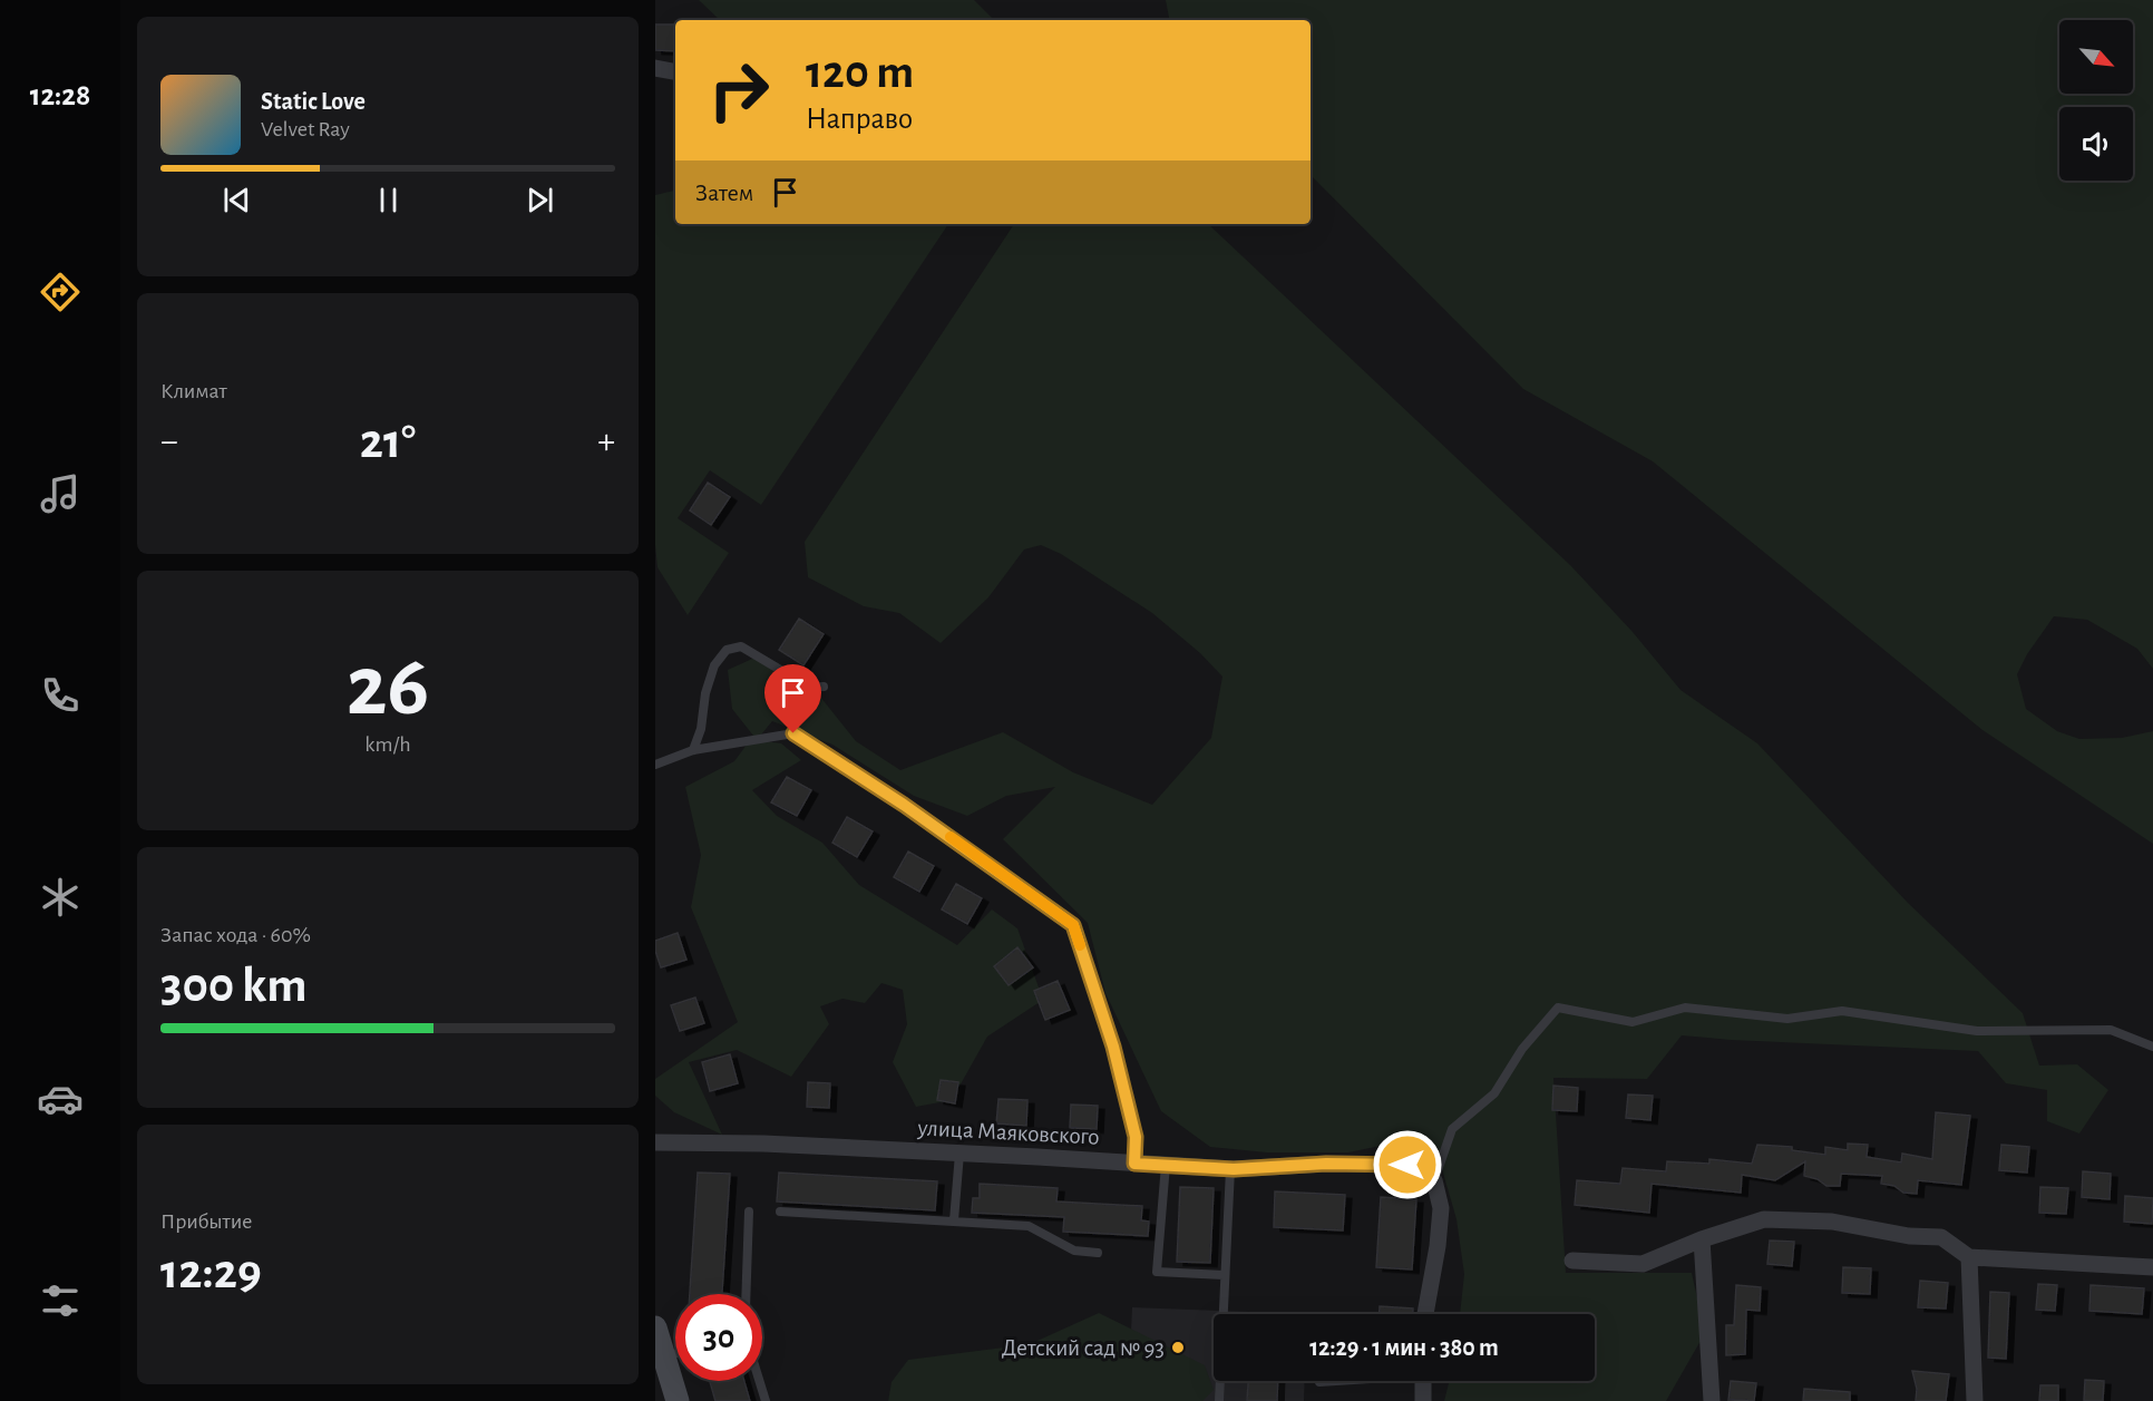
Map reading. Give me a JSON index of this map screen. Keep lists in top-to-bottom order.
{
  "streets": {
    "street": ["улица Маяковского"]
  },
  "places": ["Детский сад № 93"],
  "north": "bottom right",
  "page": {
    "tabs": "12:28",
    "turn": ["120 m", "Направо"],
    "song": ["Static Love", "Velvet Ray"],
    "then": "Затем",
    "tile": [
      "Климат",
      ["26", "km/h"],
      ["Запас хода · 60%", "300 km"],
      ["Прибытие", "12:29"]
    ],
    "heat": ["−", "21°", "+"],
    "limit": "30",
    "trip": "12:29 · 1 мин · 380 m"
  }
}
